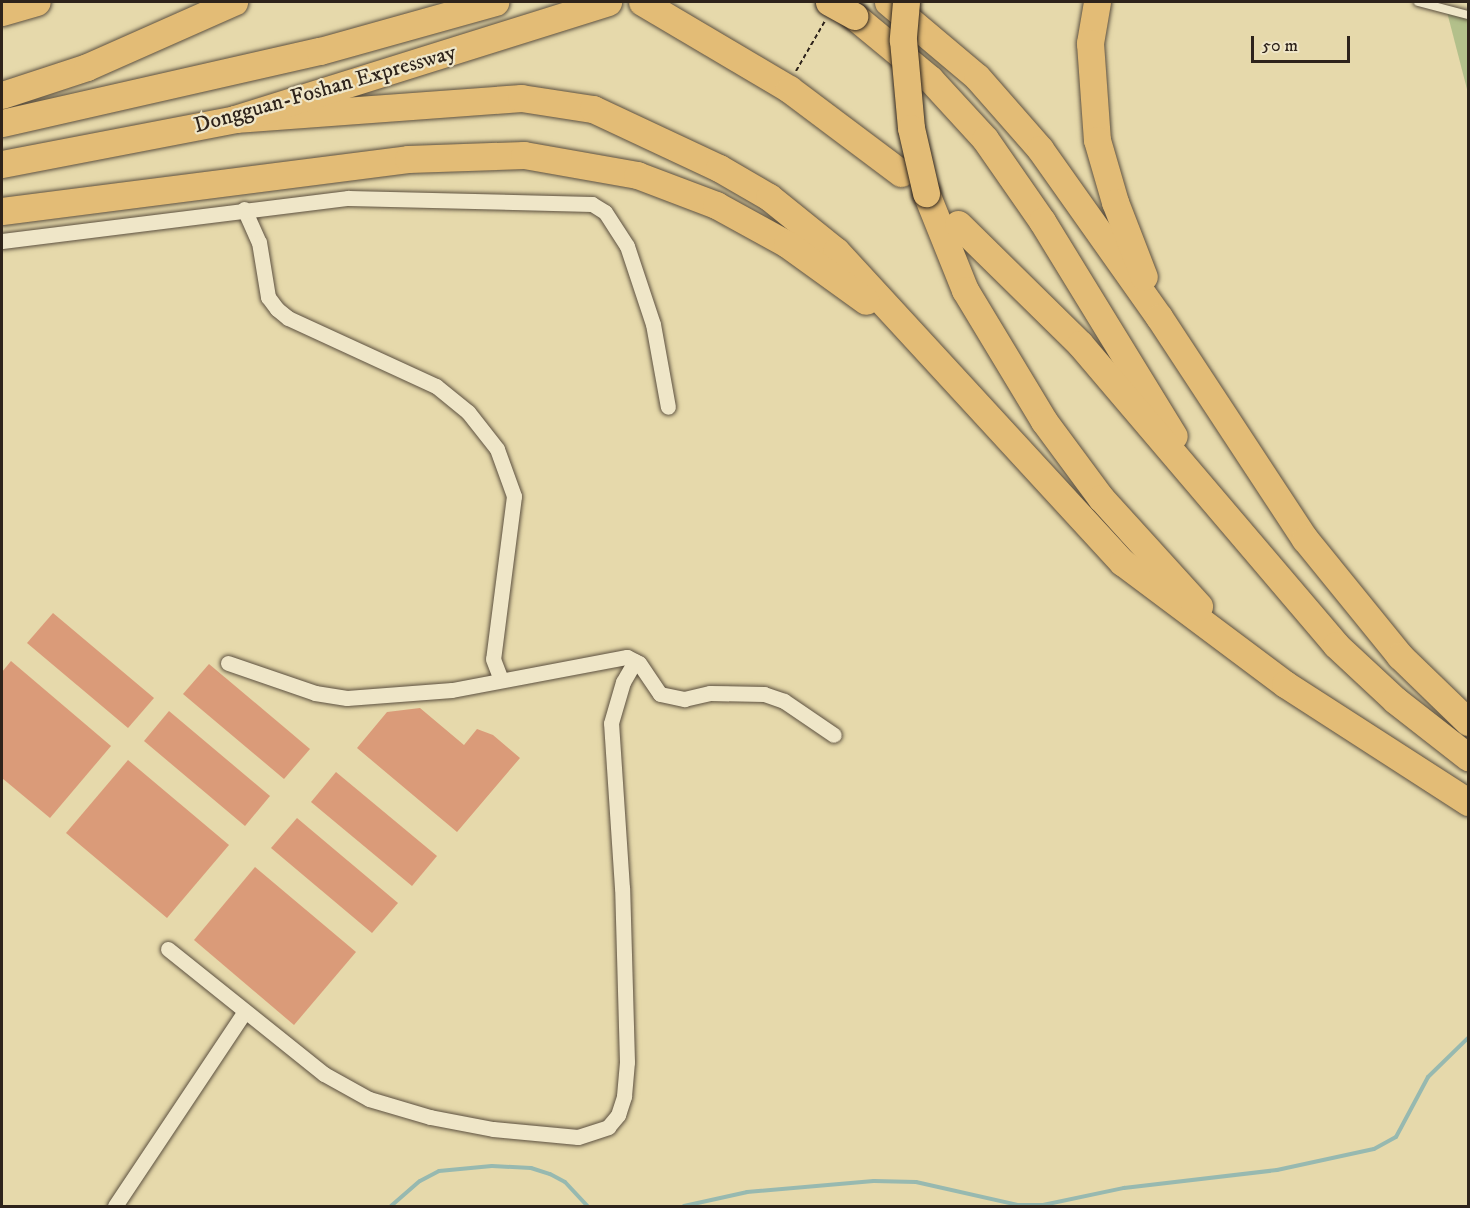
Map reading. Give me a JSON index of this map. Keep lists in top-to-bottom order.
{
  "streets": {
    "highway": ["Dongguan-Foshan Expressway"]
  },
  "scale_bar": "50 m"
}
